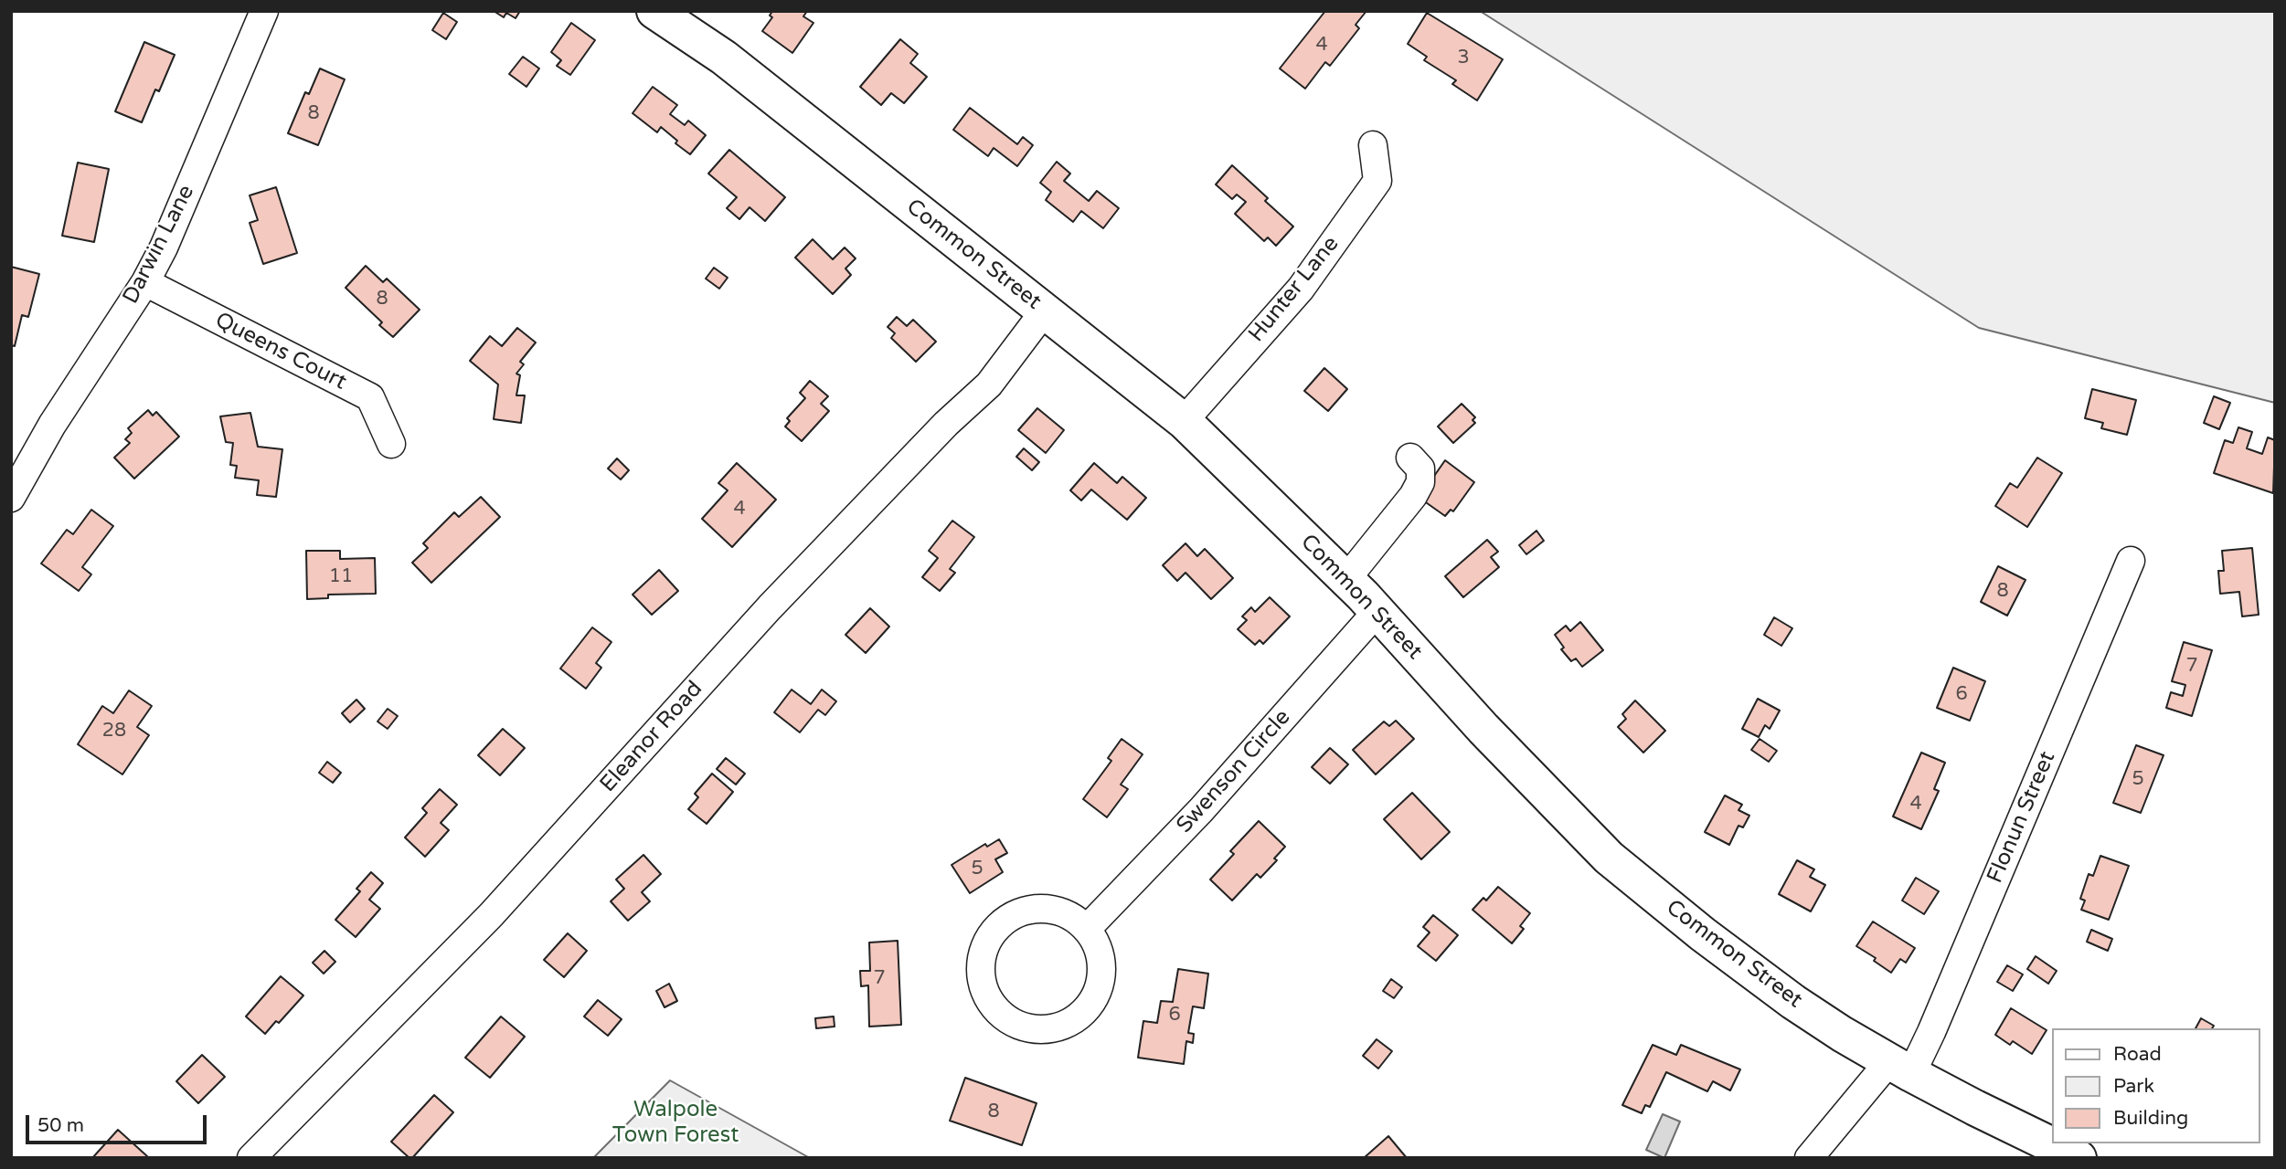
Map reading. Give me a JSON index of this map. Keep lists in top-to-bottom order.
{
  "streets": {
    "main road": ["Common Street"],
    "street": [
      "Darwin Lane",
      "Hunter Lane",
      "Queens Court",
      "Eleanor Road",
      "Swenson Circle",
      "Flonun Street"
    ]
  },
  "crossings": [
    ["Darwin Lane", "Queens Court"],
    ["Common Street", "Hunter Lane"],
    ["Common Street", "Eleanor Road"],
    ["Common Street", "Swenson Circle"],
    ["Common Street", "Flonun Street"]
  ],
  "parks": ["Walpole Town Forest"],
  "house_numbers": [
    "4",
    "3",
    "8",
    "8",
    "4",
    "11",
    "8",
    "7",
    "6",
    "28",
    "5",
    "4",
    "5",
    "7",
    "6",
    "8"
  ],
  "legend": ["Road", "Park", "Building"],
  "scale_bar": "50 m"
}
